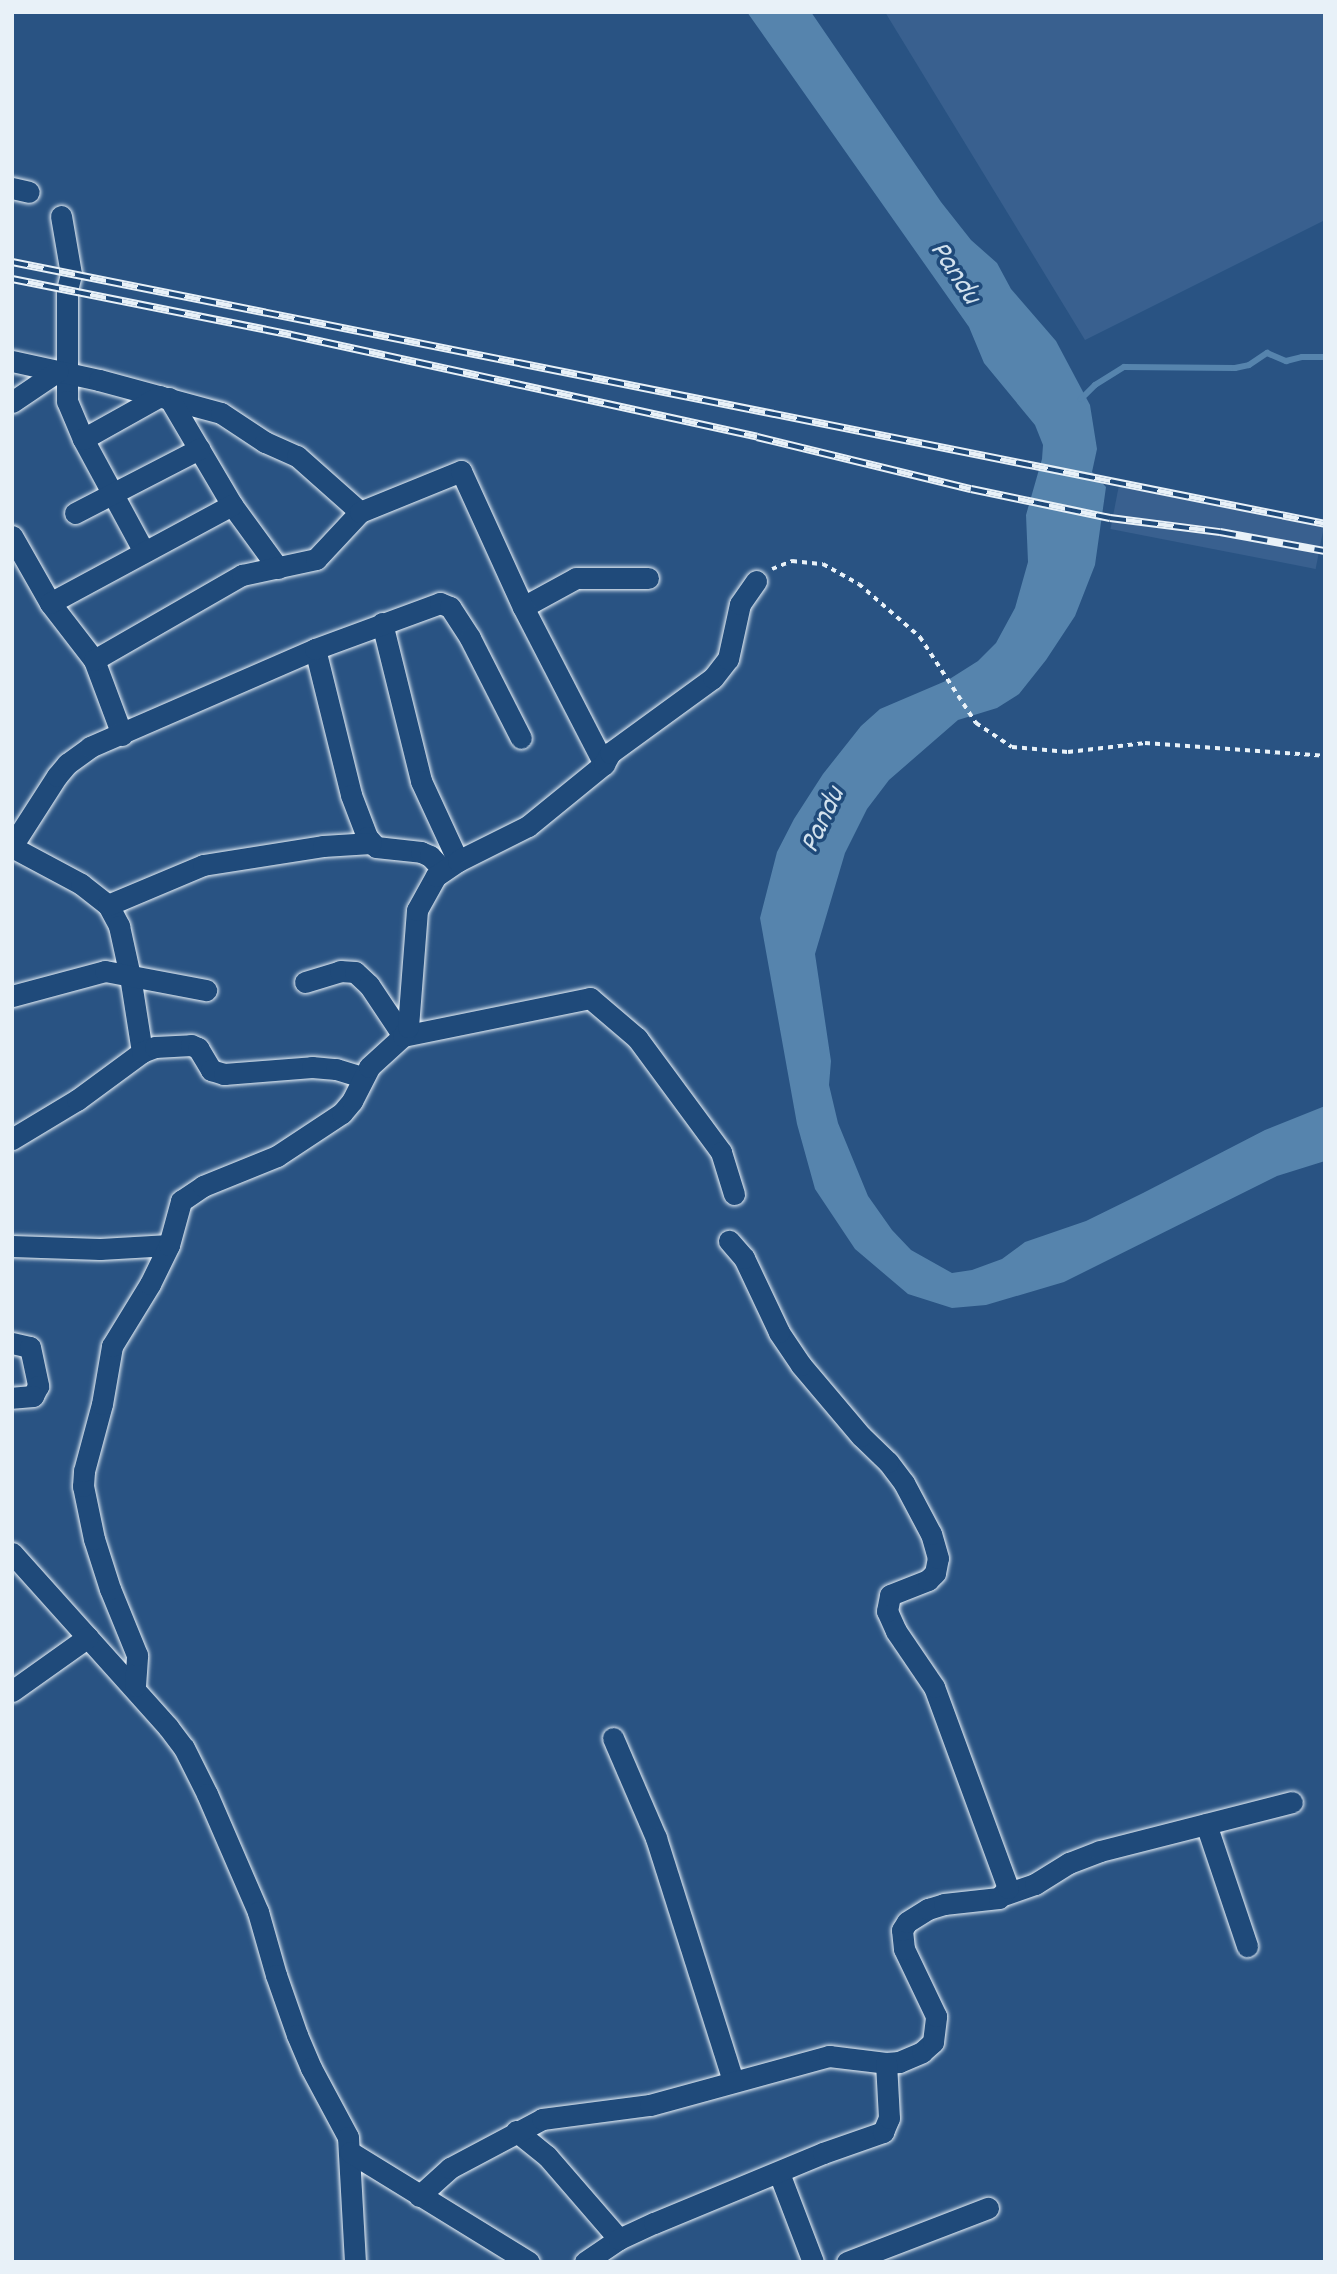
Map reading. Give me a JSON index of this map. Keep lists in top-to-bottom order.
{
  "water": ["Pandu"]
}
